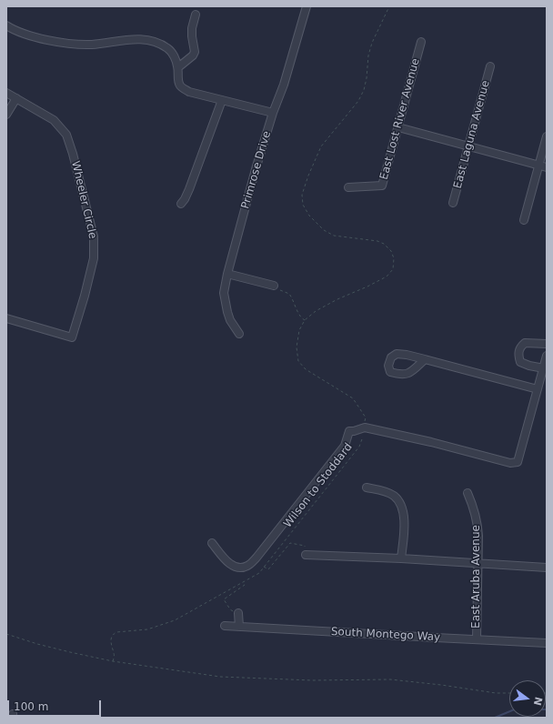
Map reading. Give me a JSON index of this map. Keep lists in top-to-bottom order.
{
  "streets": {
    "street": [
      "East Lost River Avenue",
      "East Laguna Avenue",
      "Primrose Drive",
      "Wheeler Circle",
      "East Aruba Avenue",
      "South Montego Way"
    ],
    "path": ["Wilson to Stoddard"]
  },
  "crossings": [
    ["East Aruba Avenue", "South Montego Way"]
  ],
  "scale_bar": "100 m",
  "north": "right"
}
